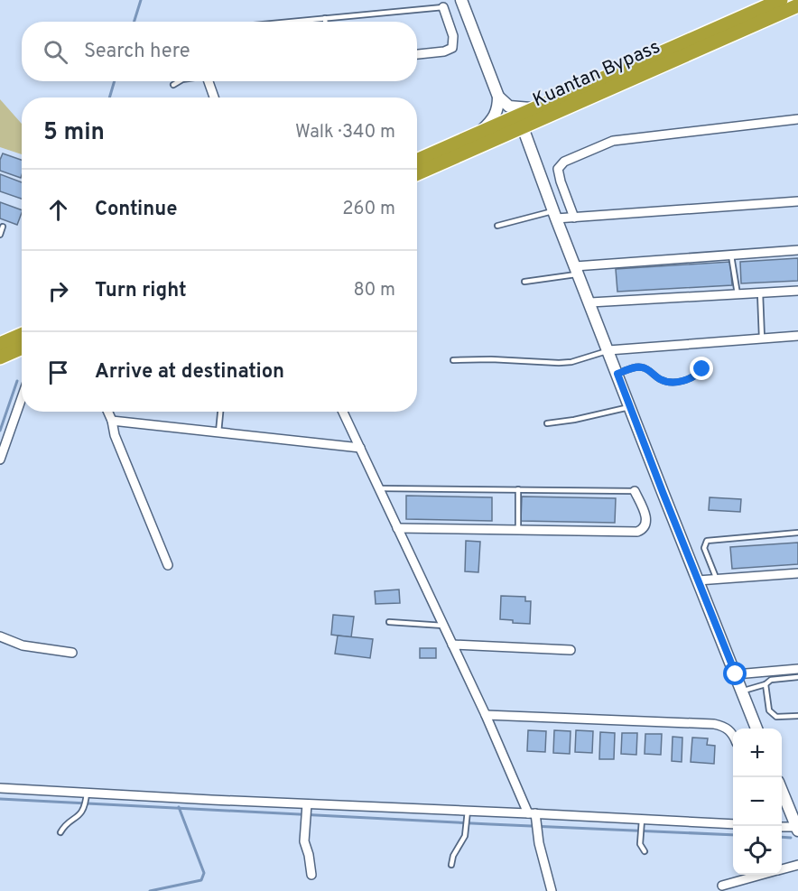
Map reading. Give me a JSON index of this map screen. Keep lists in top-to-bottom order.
{
  "streets": {
    "highway": ["Kuantan Bypass"]
  },
  "page": {
    "search": "Search here",
    "heading": ["5 min", "Walk · 340 m"],
    "list": [
      ["Continue", "260 m"],
      ["Turn right", "80 m"],
      "Arrive at destination"
    ],
    "map_buttons": ["+", "−"]
  }
}
